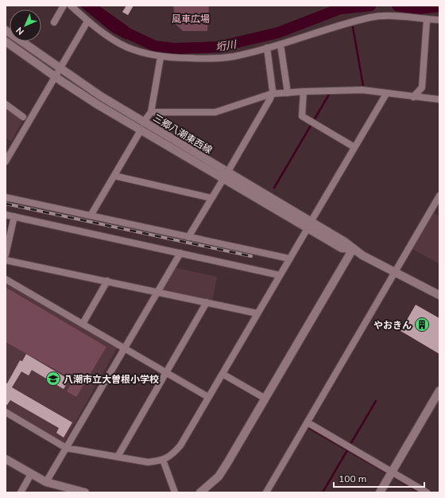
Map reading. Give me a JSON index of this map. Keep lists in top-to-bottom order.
{
  "streets": {
    "street": ["三郷八潮東西線"]
  },
  "water": ["垳川"],
  "parks": ["風車広場"],
  "places": {
    "building": ["やおきん"],
    "school or university": ["八潮市立大曽根小学校"]
  },
  "scale_bar": "100 m",
  "north": "bottom left"
}
